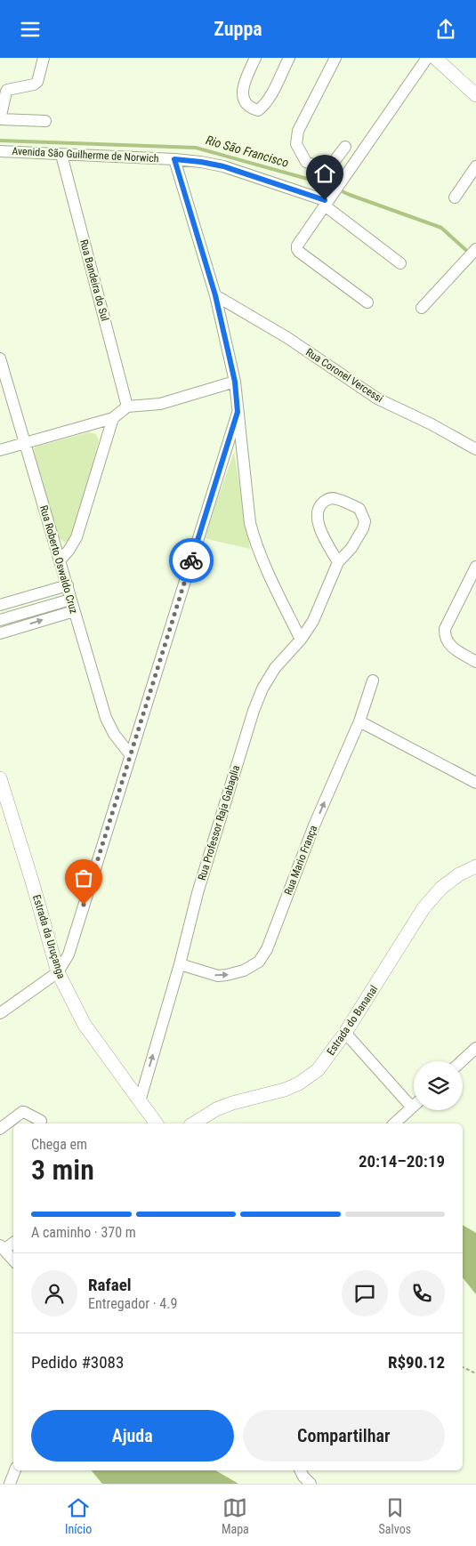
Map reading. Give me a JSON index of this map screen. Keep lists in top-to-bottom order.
{
  "streets": {
    "street": [
      "Avenida São Guilherme de Norwich",
      "Rua Bandeira do Sul",
      "Rua Coronel Vercessi",
      "Rua Roberto Oswaldo Cruz",
      "Rua Professor Raja Gabaglia",
      "Rua Mario França",
      "Estrada da Uruçanga",
      "Estrada do Bananal"
    ]
  },
  "crossings": [
    ["Avenida São Guilherme de Norwich", "Rua Bandeira do Sul"],
    ["Rua Professor Raja Gabaglia", "Rua Mario França"],
    ["Rua Professor Raja Gabaglia", "Estrada da Uruçanga"]
  ],
  "one_way": ["Rua Mario França"],
  "water": ["Rio São Francisco"],
  "page": {
    "header": "Zuppa",
    "heading": ["3 min", "Chega em", "20:14–20:19"],
    "panel": [
      "Rafael",
      "Entregador · 4.9",
      "Pedido #3083",
      "R$90.12"
    ],
    "bar": "A caminho · 370 m",
    "buttons": ["Ajuda", "Compartilhar"],
    "tabs": ["Início", "Mapa", "Salvos"]
  }
}
